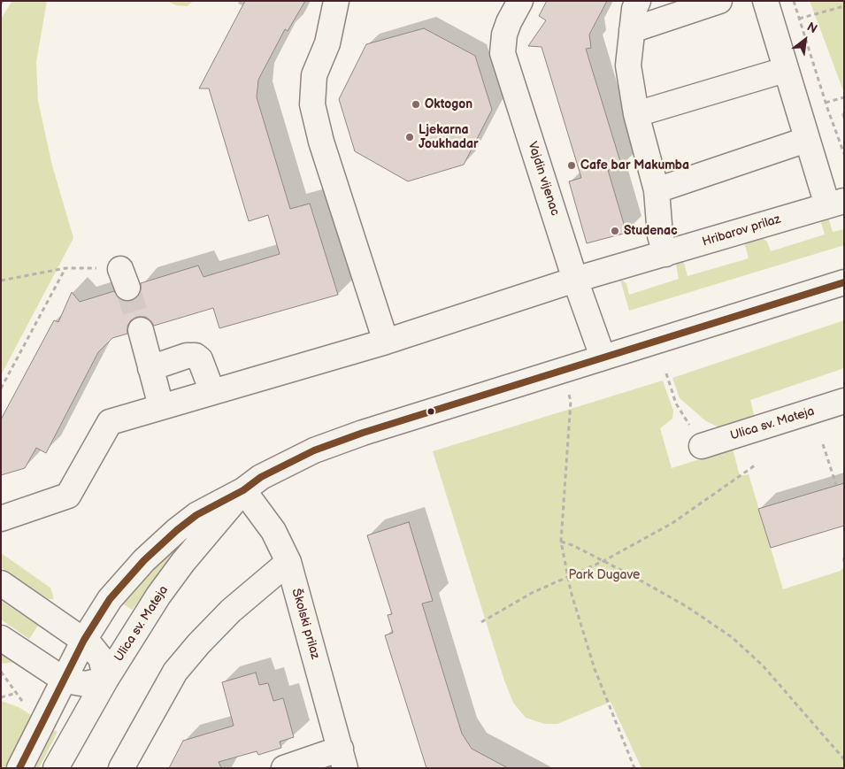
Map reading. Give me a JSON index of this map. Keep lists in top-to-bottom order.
{
  "streets": {
    "street": [
      "Vajdin vijenac",
      "Hribarov prilaz",
      "Ulica sv. Mateja",
      "Školski prilaz"
    ]
  },
  "crossings": [
    ["Vajdin vijenac", "Hribarov prilaz"],
    ["Vajdin vijenac", "Ulica sv. Mateja"],
    ["Ulica sv. Mateja", "Školski prilaz"]
  ],
  "parks": ["Park Dugave"],
  "places": [
    "Oktogon",
    "Ljekarna Joukhadar",
    "Cafe bar Makumba",
    "Studenac"
  ],
  "north": "top right"
}
